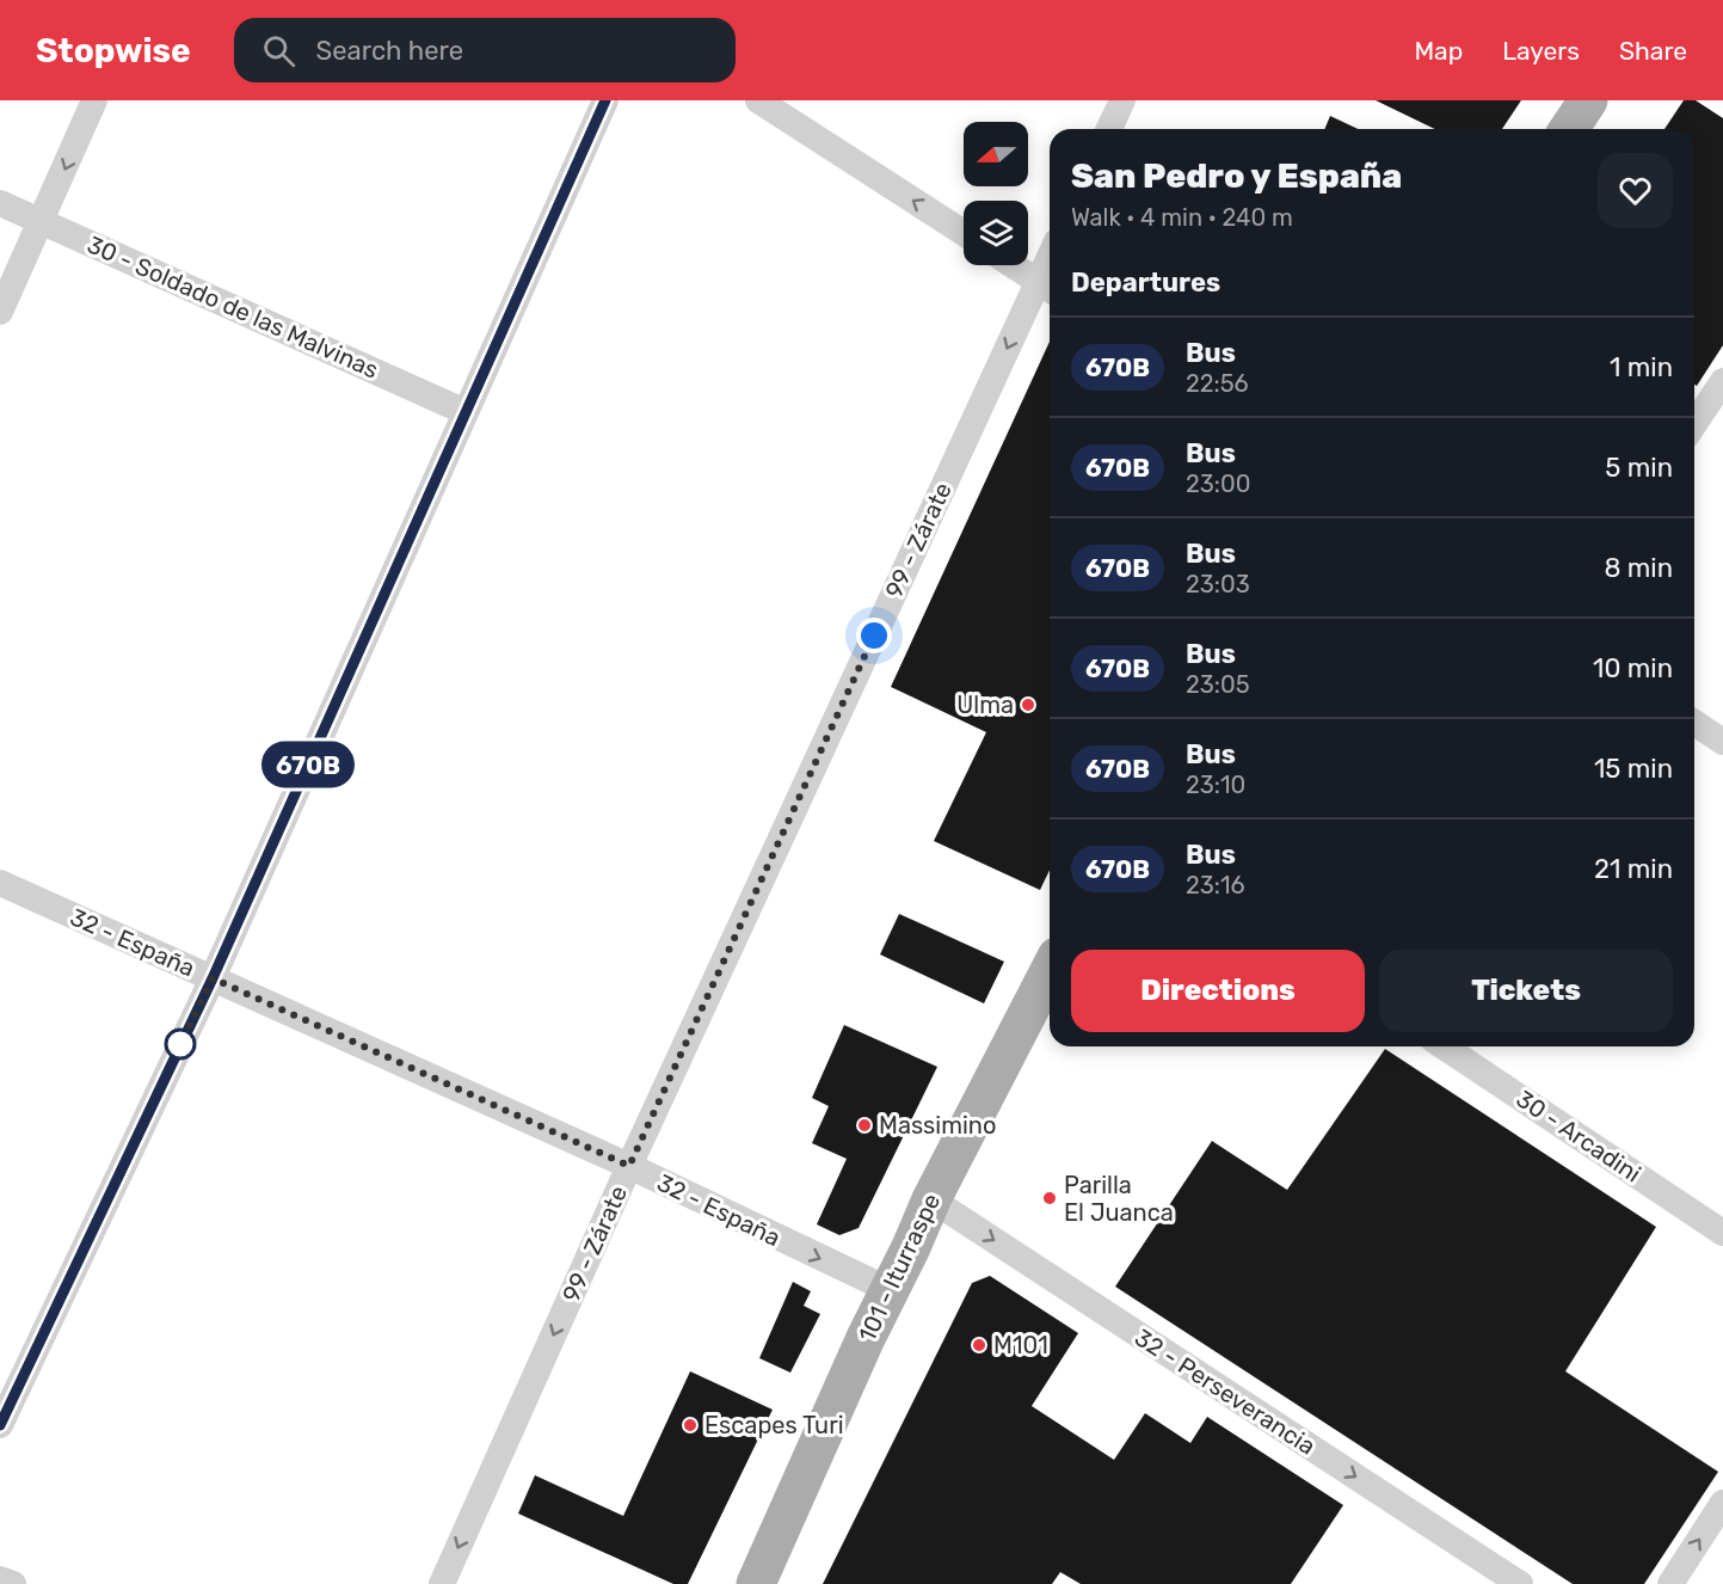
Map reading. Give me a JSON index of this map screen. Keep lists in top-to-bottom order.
{
  "streets": {
    "main road": ["101 - Iturraspe"],
    "street": [
      "30 - Soldado de las Malvinas",
      "99 - Zárate",
      "32 - España",
      "30 - Arcadini",
      "32 - Perseverancia"
    ]
  },
  "crossings": [
    ["99 - Zárate", "32 - España"],
    ["32 - España", "101 - Iturraspe"],
    ["101 - Iturraspe", "32 - Perseverancia"]
  ],
  "one_way": ["99 - Zárate", "32 - Perseverancia"],
  "places": [
    "Ulma",
    "Massimino",
    "Parilla El Juanca",
    "M101",
    "Escapes Turi"
  ],
  "lines": ["bus line 670B"],
  "north": "left",
  "page": {
    "header": "Stopwise",
    "search": "Search here",
    "nav": ["Map", "Layers", "Share"],
    "on_map": "670B",
    "heading": [
      ["San Pedro y España", "Walk · 4 min · 240 m"],
      "Departures"
    ],
    "list": [
      {
        "mark": "670B",
        "name": "Bus",
        "note": "22:56",
        "value": "1 min"
      },
      {
        "mark": "670B",
        "name": "Bus",
        "note": "23:00",
        "value": "5 min"
      },
      {
        "mark": "670B",
        "name": "Bus",
        "note": "23:03",
        "value": "8 min"
      },
      {
        "mark": "670B",
        "name": "Bus",
        "note": "23:05",
        "value": "10 min"
      },
      {
        "mark": "670B",
        "name": "Bus",
        "note": "23:10",
        "value": "15 min"
      },
      {
        "mark": "670B",
        "name": "Bus",
        "note": "23:16",
        "value": "21 min"
      }
    ],
    "buttons": ["Directions", "Tickets"]
  }
}
